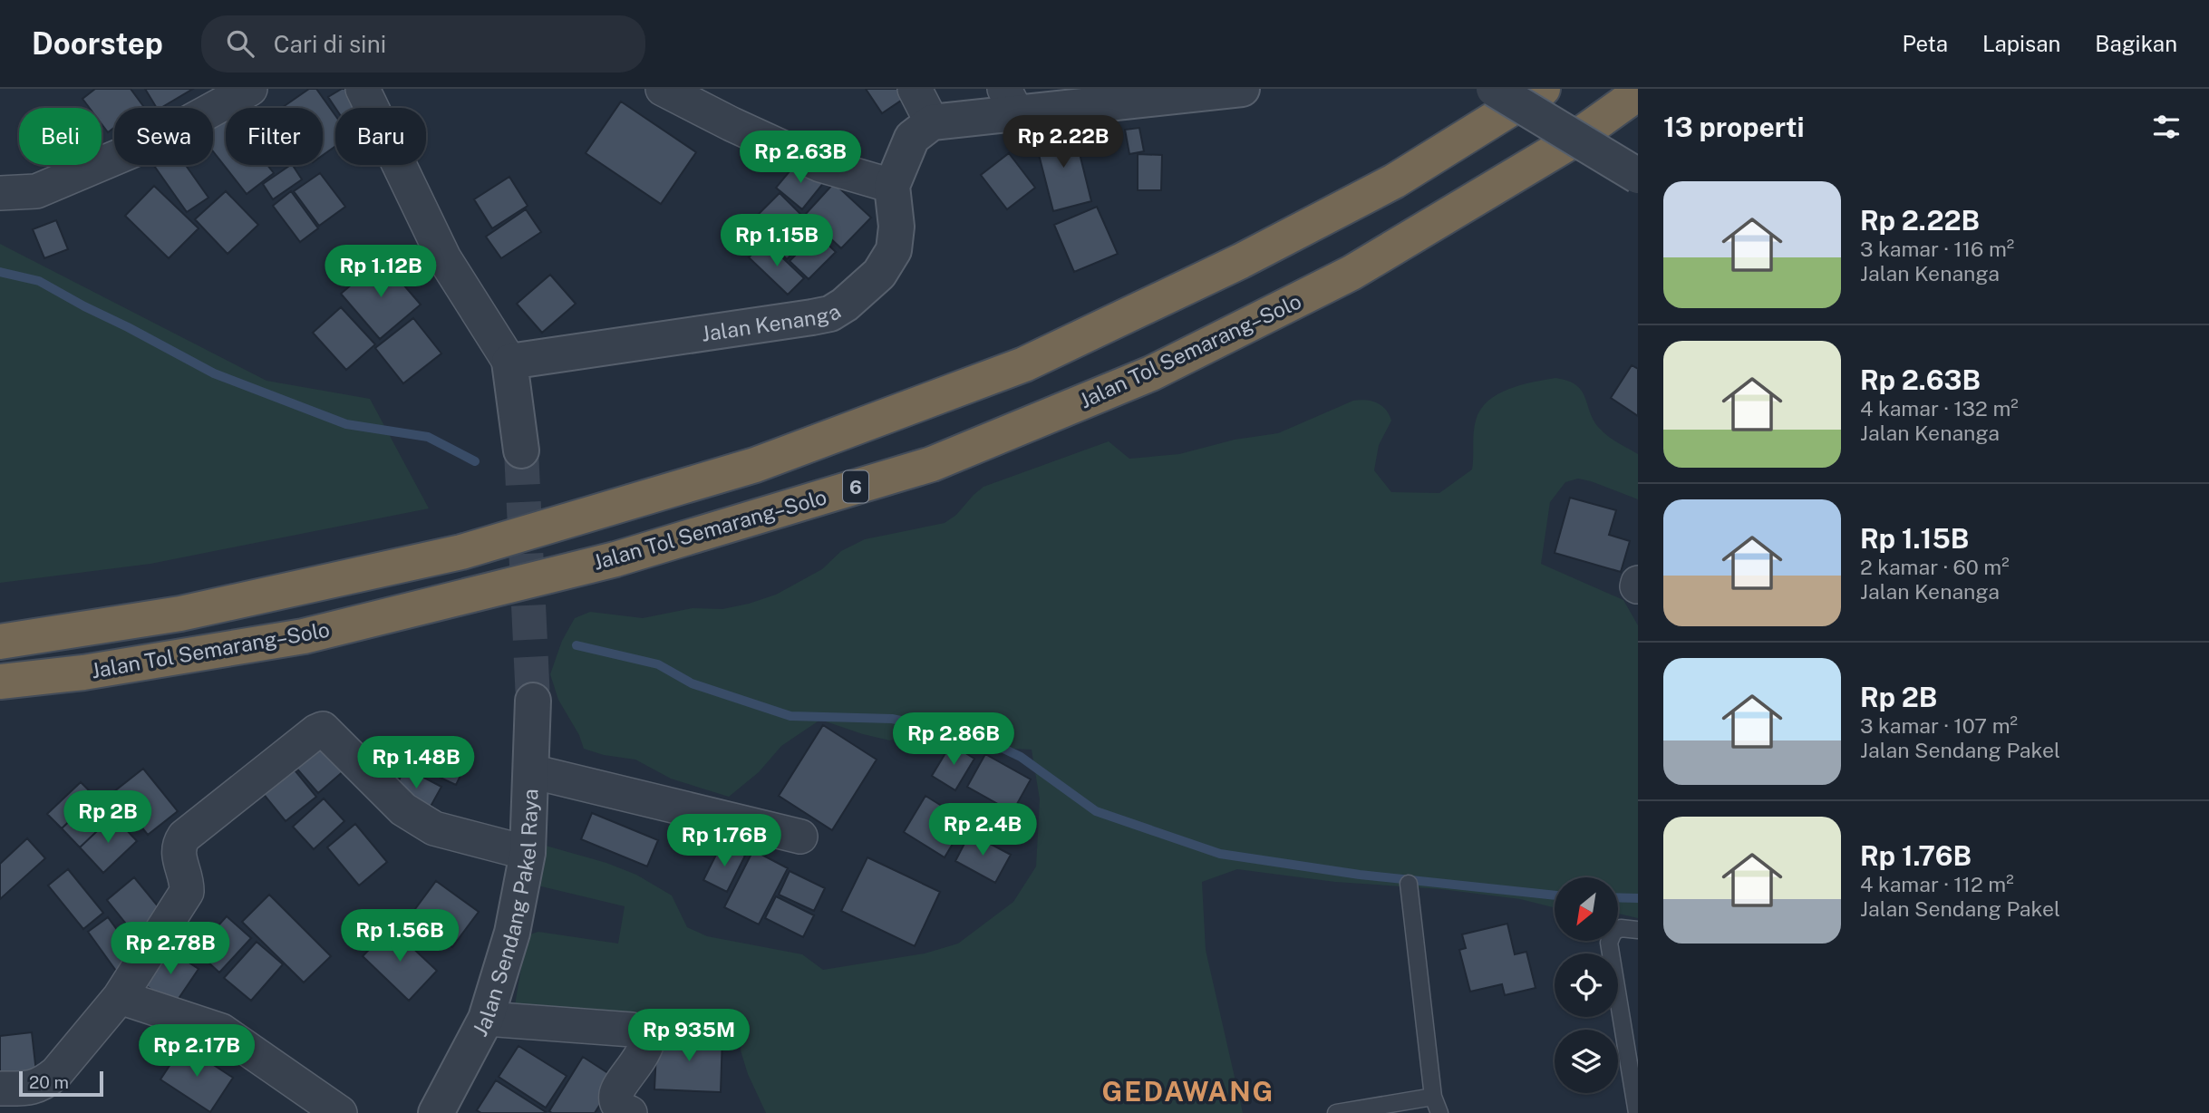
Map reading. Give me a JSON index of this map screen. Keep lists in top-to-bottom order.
{
  "streets": {
    "highway": ["Jalan Tol Semarang–Solo", "6"],
    "street": ["Jalan Kenanga", "Jalan Sendang Pakel Raya"]
  },
  "districts": ["GEDAWANG"],
  "scale_bar": "20 m",
  "north": "bottom left",
  "page": {
    "header": "Doorstep",
    "search": "Cari di sini",
    "nav": ["Peta", "Lapisan", "Bagikan"],
    "heading": "13 properti",
    "chip": [
      "Beli",
      "Sewa",
      "Filter",
      "Baru"
    ],
    "price": [
      "Rp 2.22B",
      "Rp 2.63B",
      "Rp 1.15B",
      "Rp 1.12B",
      "Rp 2.86B",
      "Rp 1.48B",
      "Rp 2B",
      "Rp 2.4B",
      "Rp 1.76B",
      "Rp 1.56B",
      "Rp 2.78B",
      "Rp 935M",
      "Rp 2.17B"
    ],
    "list": [
      {
        "name": "Rp 2.22B",
        "note": "3 kamar · 116 m² · Jalan Kenanga"
      },
      {
        "name": "Rp 2.63B",
        "note": "4 kamar · 132 m² · Jalan Kenanga"
      },
      {
        "name": "Rp 1.15B",
        "note": "2 kamar · 60 m² · Jalan Kenanga"
      },
      {
        "name": "Rp 2B",
        "note": "3 kamar · 107 m² · Jalan Sendang Pakel"
      },
      {
        "name": "Rp 1.76B",
        "note": "4 kamar · 112 m² · Jalan Sendang Pakel"
      }
    ],
    "scale": "20 m"
  }
}
